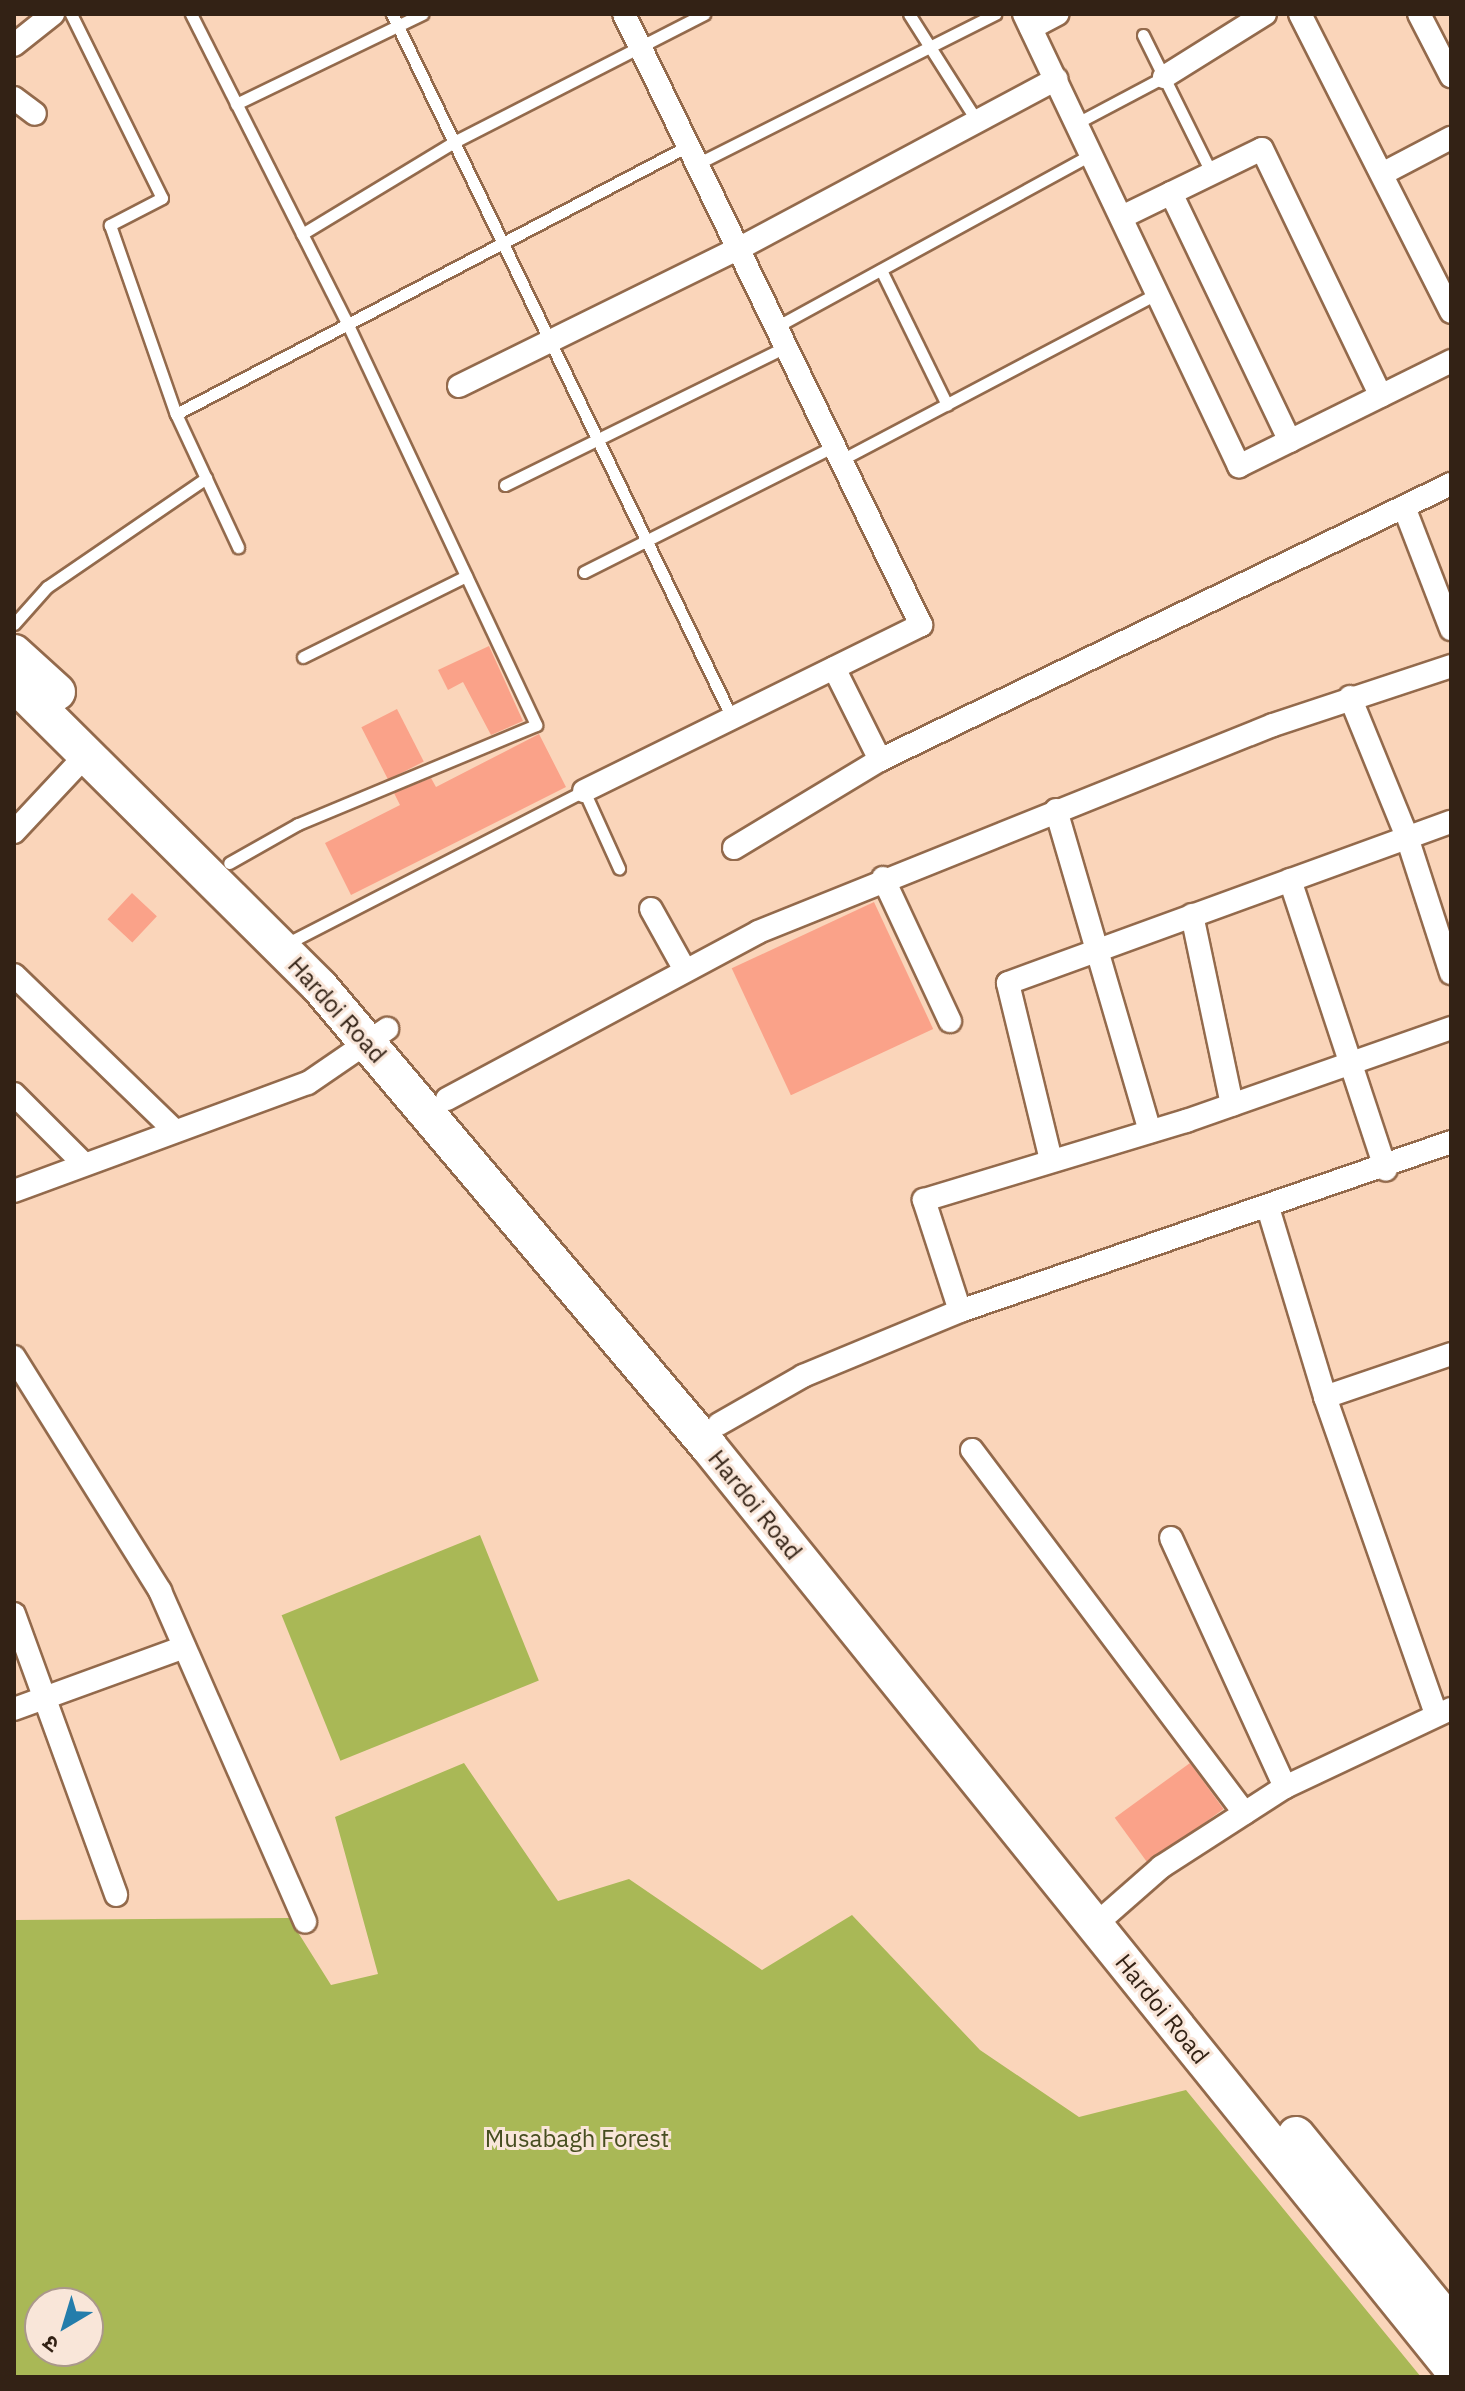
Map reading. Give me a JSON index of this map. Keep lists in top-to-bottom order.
{
  "streets": {
    "main road": ["Hardoi Road"]
  },
  "parks": ["Musabagh Forest"],
  "north": "bottom left"
}
